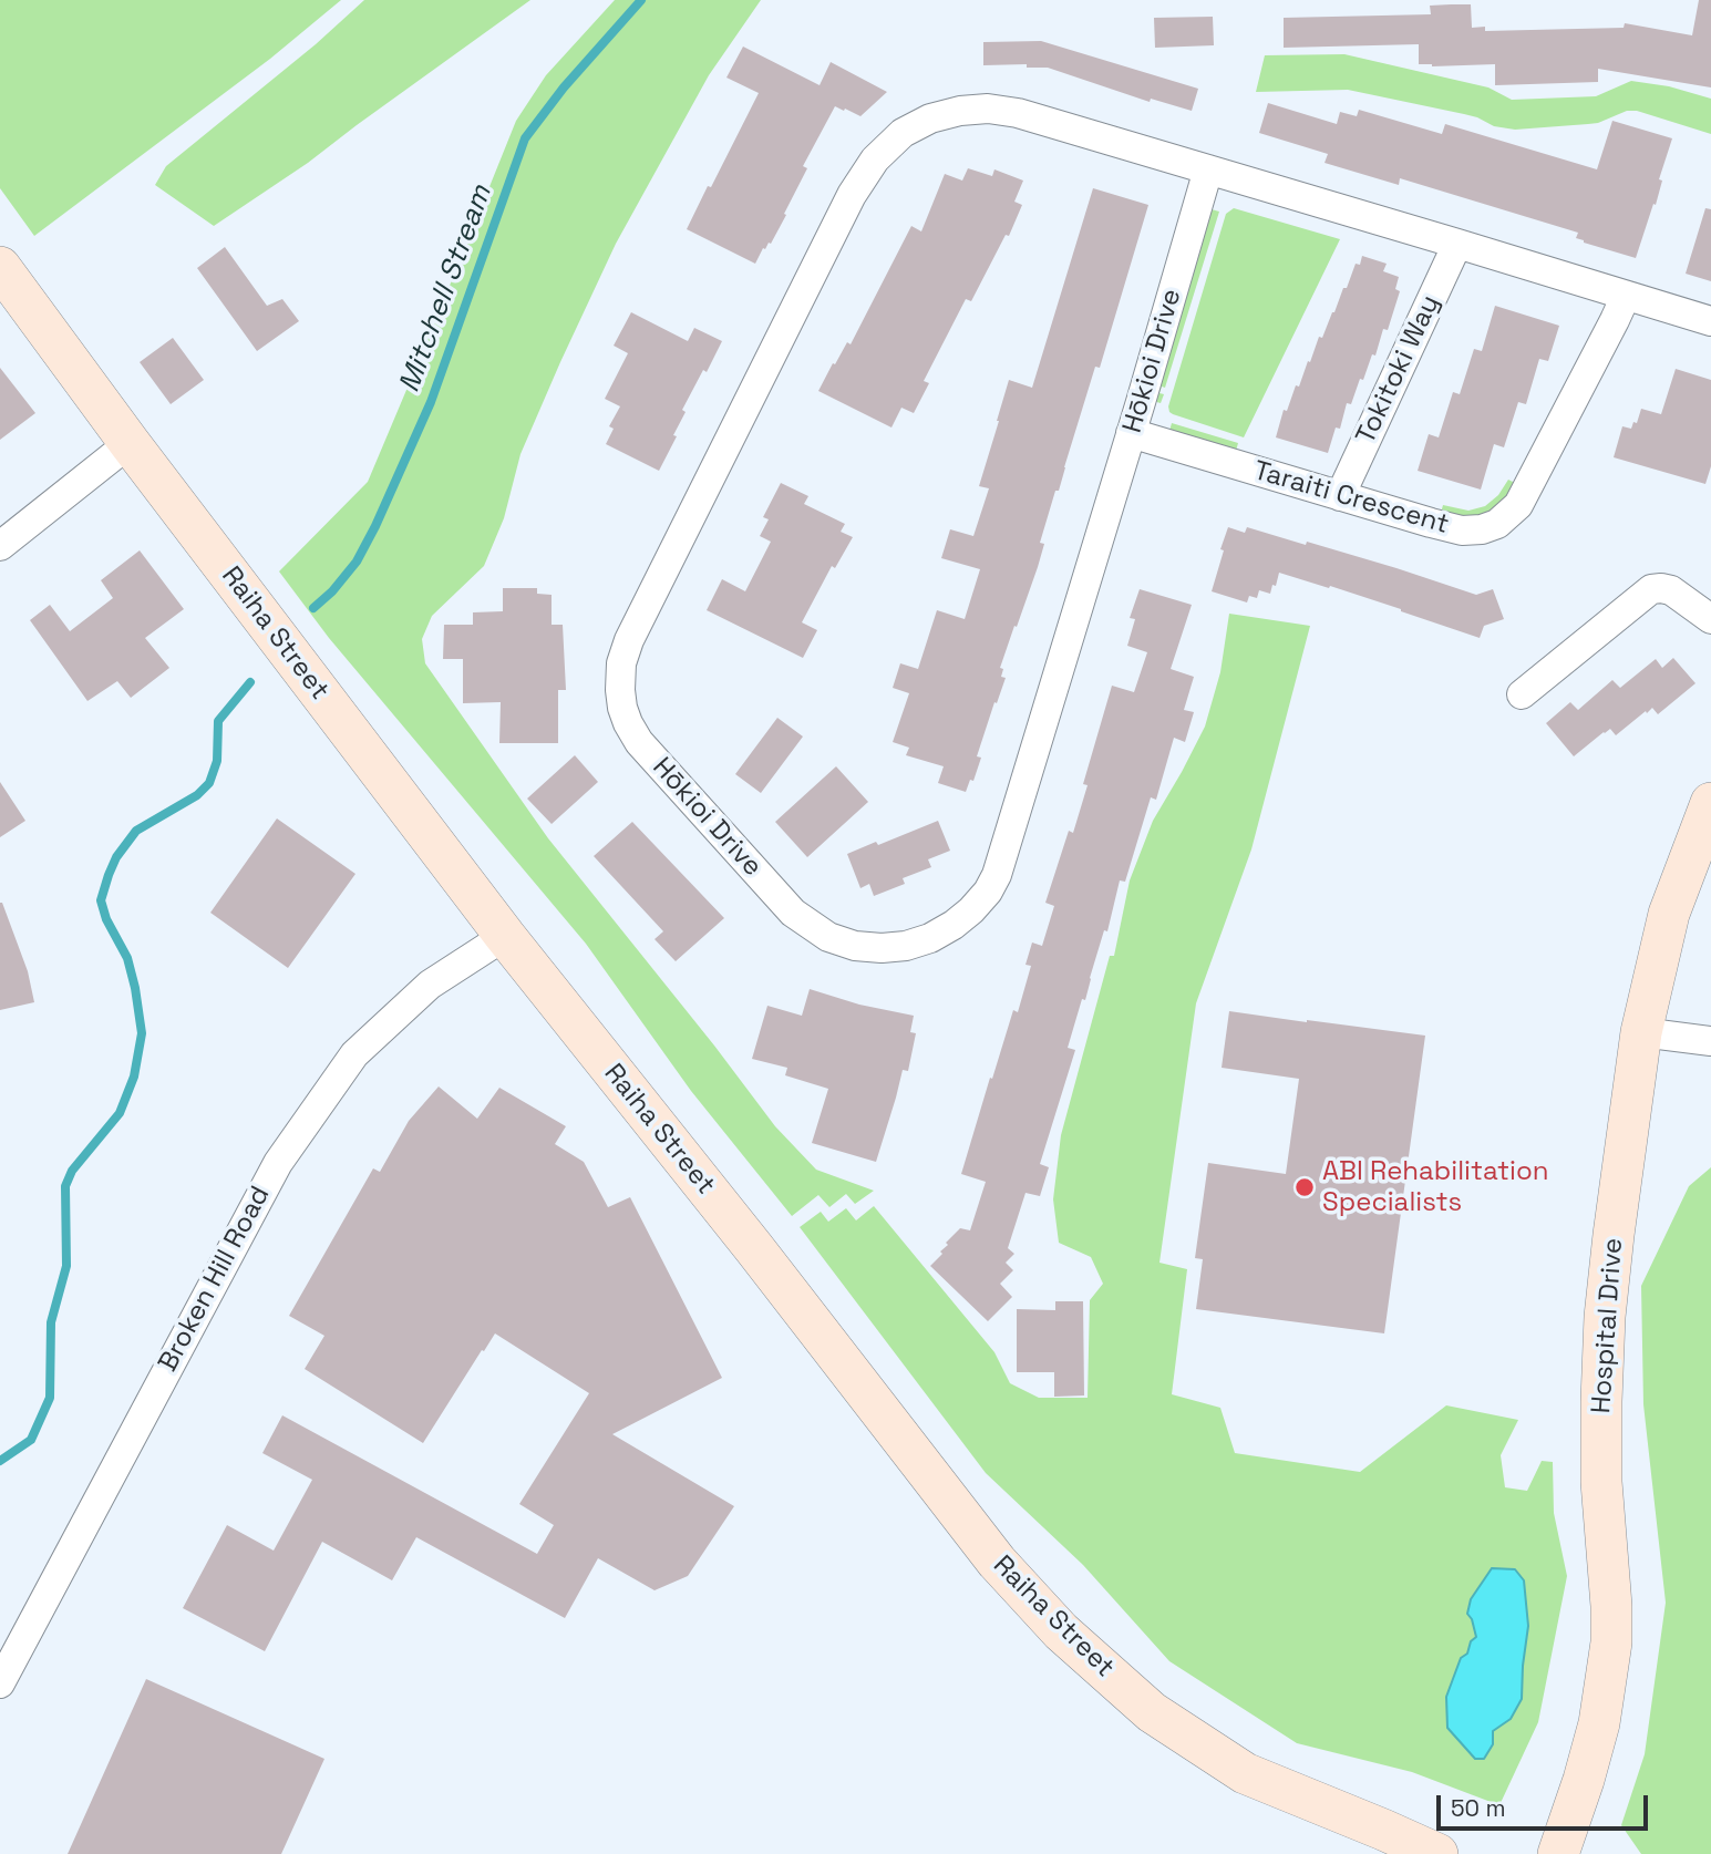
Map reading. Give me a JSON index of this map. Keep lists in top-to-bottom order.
{
  "streets": {
    "main road": ["Raiha Street", "Hospital Drive"],
    "street": [
      "Hōkioi Drive",
      "Tokitoki Way",
      "Taraiti Crescent",
      "Broken Hill Road"
    ]
  },
  "crossings": [
    ["Hōkioi Drive", "Tokitoki Way"],
    ["Hōkioi Drive", "Taraiti Crescent"],
    ["Tokitoki Way", "Taraiti Crescent"],
    ["Raiha Street", "Broken Hill Road"]
  ],
  "water": ["Mitchell Stream"],
  "places": ["ABI Rehabilitation Specialists"],
  "scale_bar": "50 m"
}
